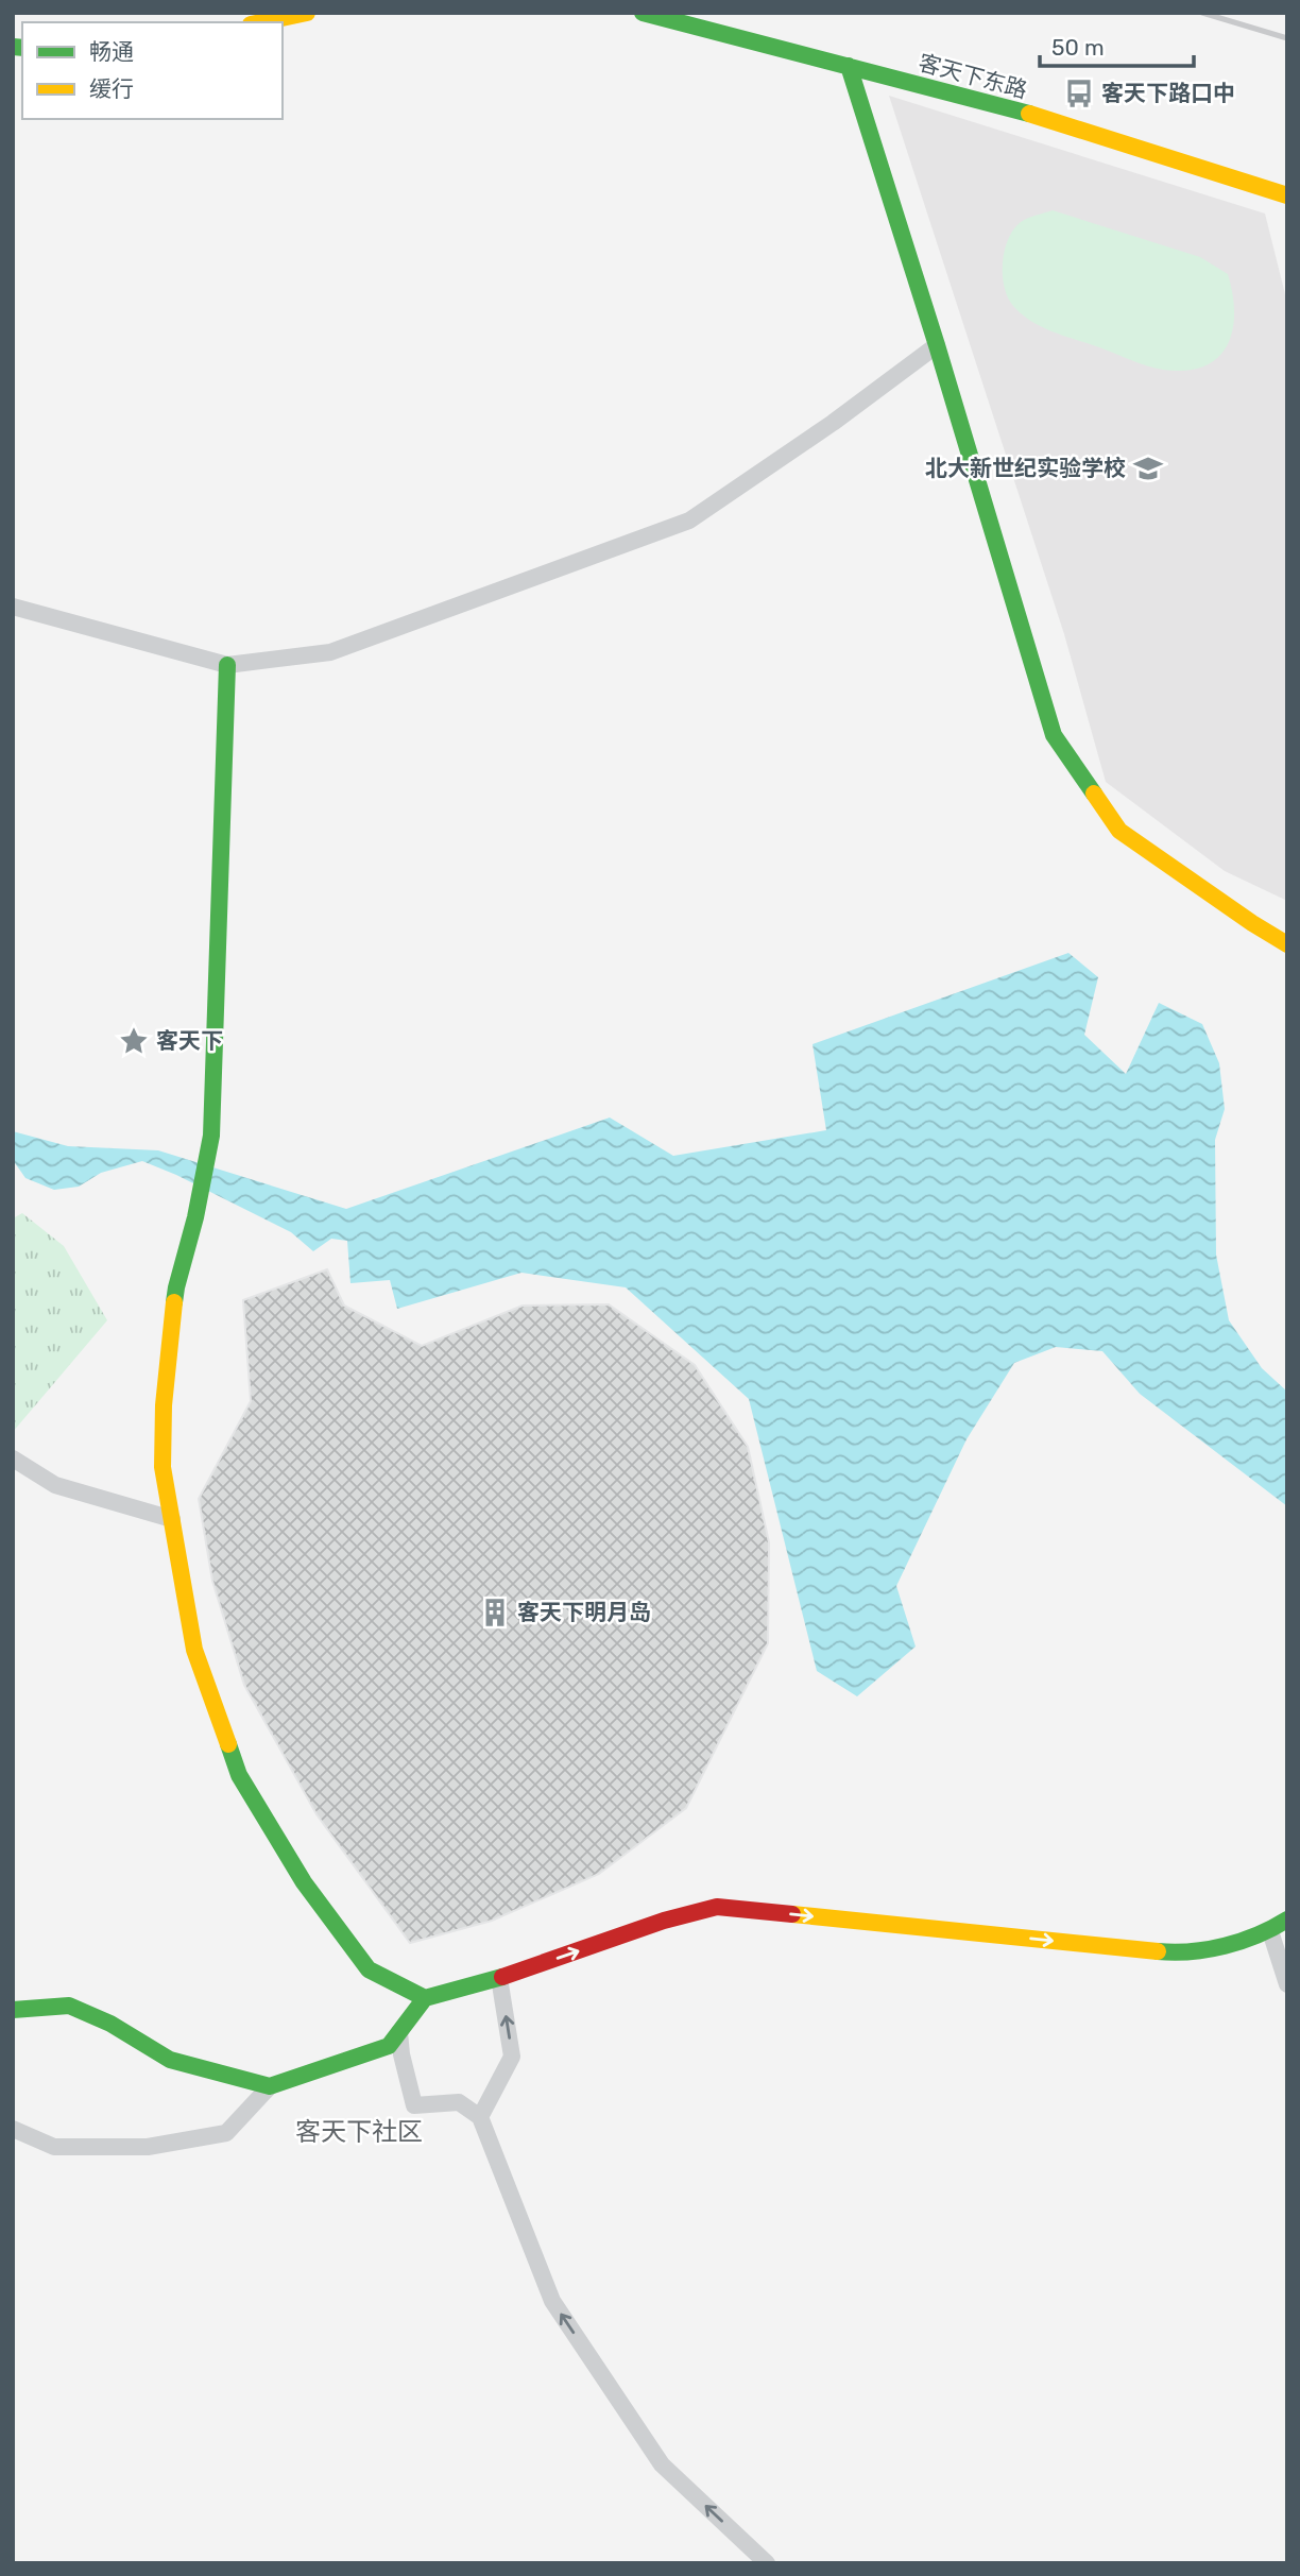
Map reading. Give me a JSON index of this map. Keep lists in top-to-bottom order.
{
  "streets": {
    "street": ["客天下东路"]
  },
  "districts": ["客天下社区"],
  "places": {
    "bus stop": ["客天下路口中"],
    "school or university": ["北大新世纪实验学校"],
    "place": ["客天下"],
    "building": ["客天下明月岛"]
  },
  "legend": ["畅通", "缓行"],
  "scale_bar": "50 m"
}
